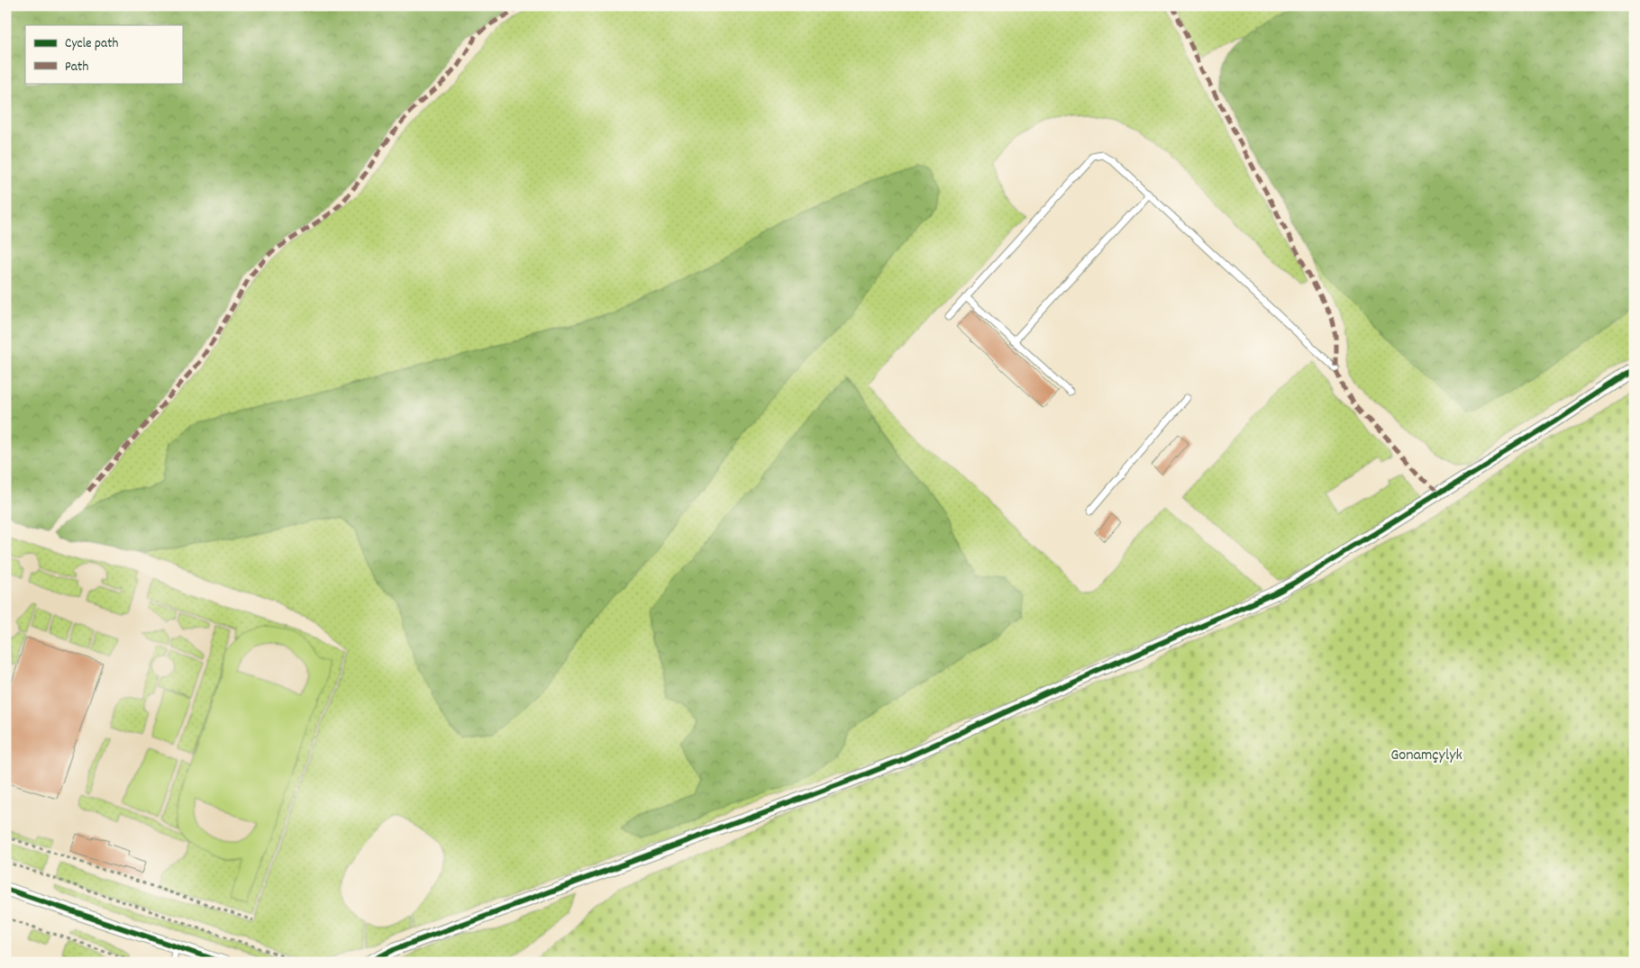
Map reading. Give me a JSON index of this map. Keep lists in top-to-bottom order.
{
  "parks": ["Gonamçylyk"],
  "legend": ["Cycle path", "Path"]
}
